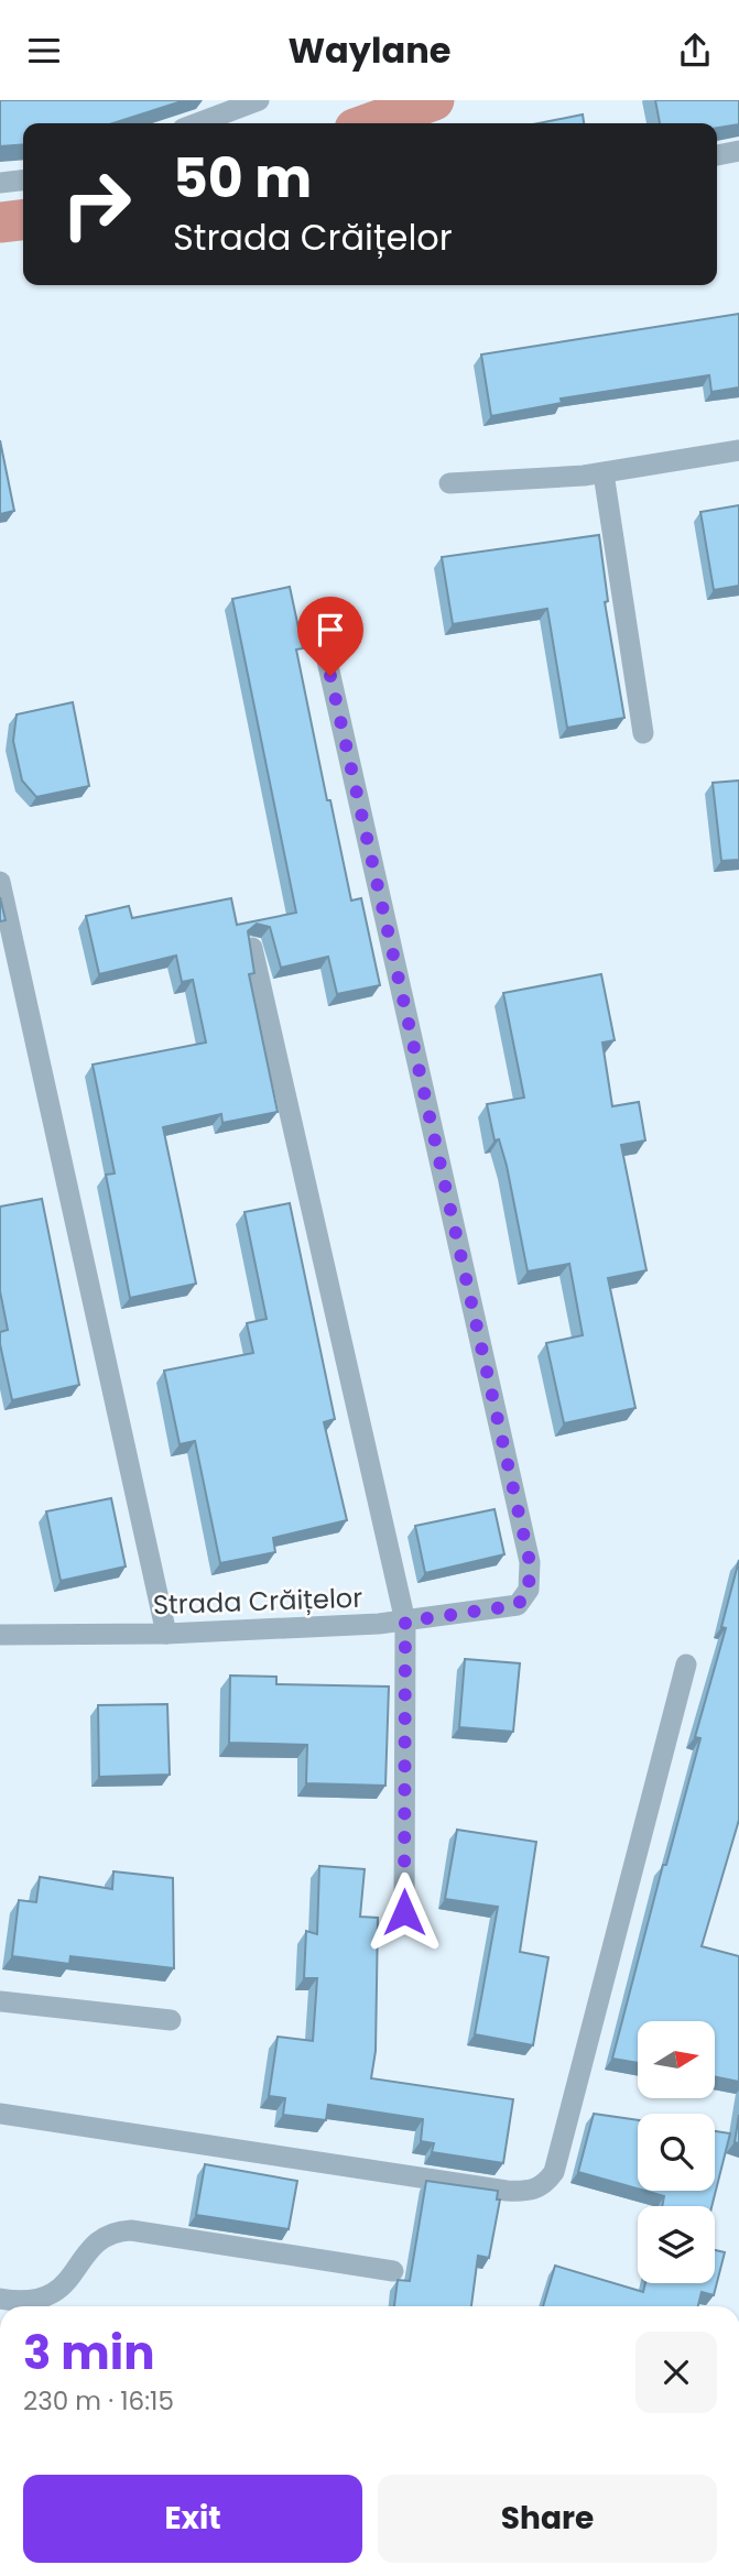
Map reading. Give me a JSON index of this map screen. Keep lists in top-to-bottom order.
{
  "streets": {
    "street": ["Strada Crăițelor"]
  },
  "north": "right",
  "page": {
    "header": "Waylane",
    "turn": ["50 m", "Strada Crăițelor"],
    "heading": ["3 min", "230 m · 16:15"],
    "buttons": ["Exit", "Share"]
  }
}
